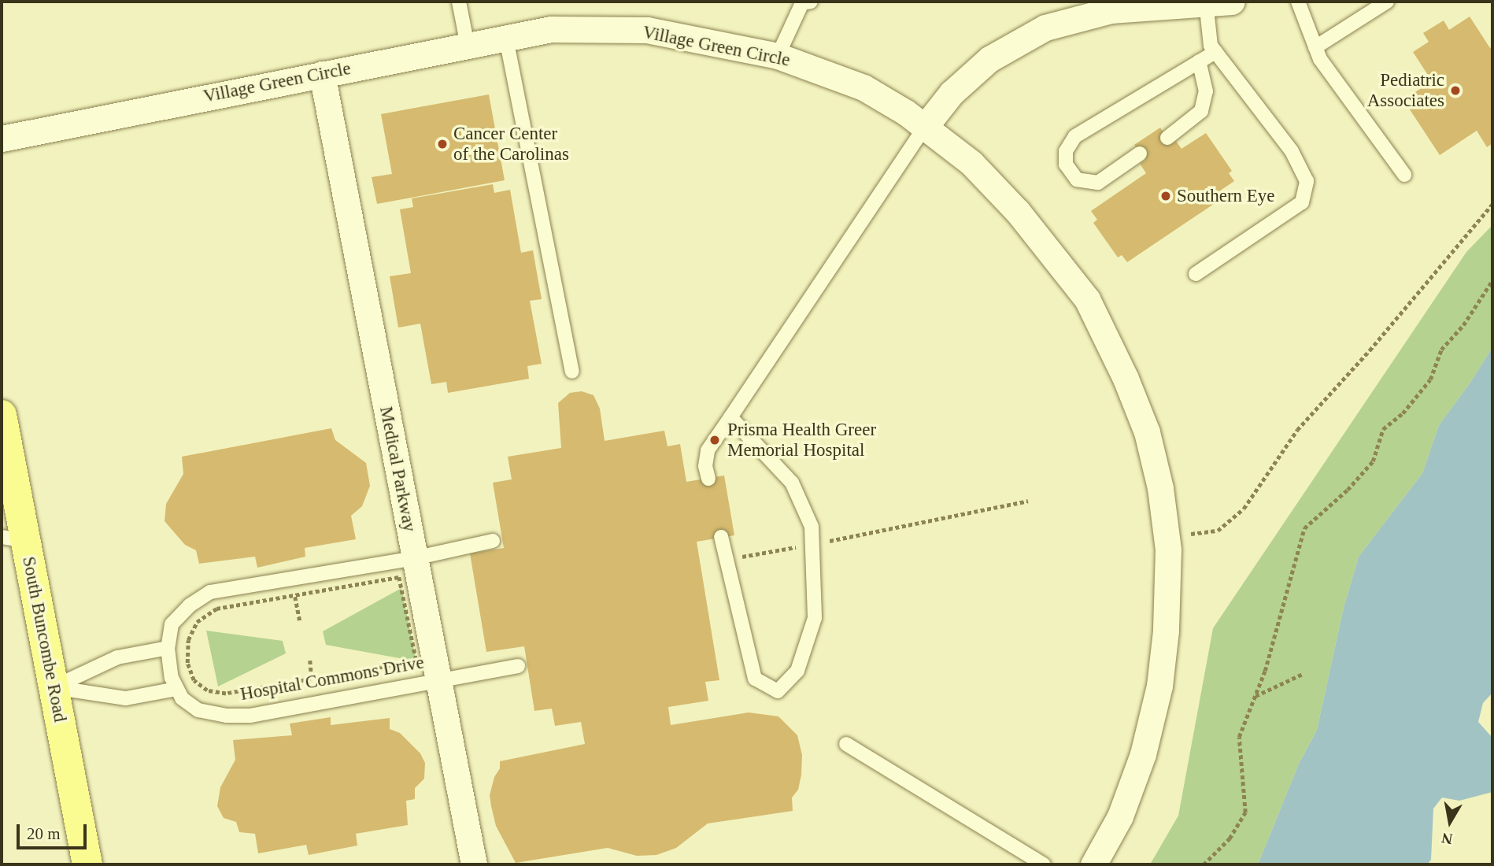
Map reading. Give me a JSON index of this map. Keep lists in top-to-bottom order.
{
  "streets": {
    "main road": ["South Buncombe Road"],
    "street": ["Village Green Circle", "Medical Parkway"],
    "lane": ["Hospital Commons Drive"]
  },
  "crossings": [
    ["Village Green Circle", "Medical Parkway"],
    ["Medical Parkway", "Hospital Commons Drive"]
  ],
  "places": [
    "Pediatric Associates",
    "Cancer Center of the Carolinas",
    "Southern Eye",
    "Prisma Health Greer Memorial Hospital"
  ],
  "scale_bar": "20 m",
  "north": "bottom"
}
